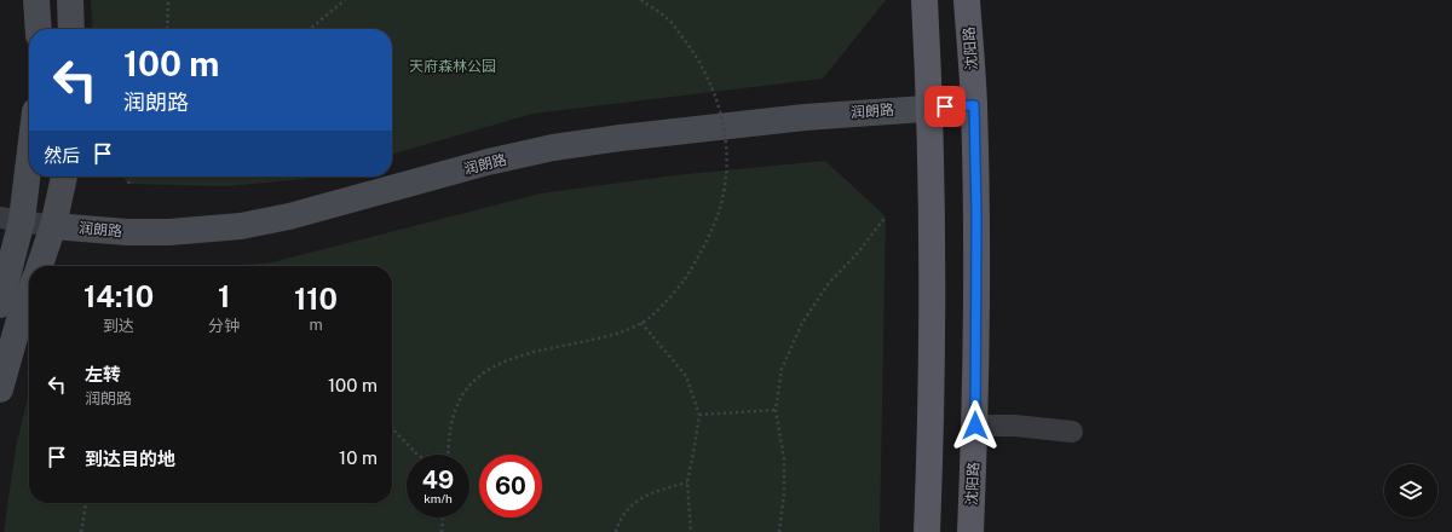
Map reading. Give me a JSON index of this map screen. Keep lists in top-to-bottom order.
{
  "streets": {
    "main road": ["沈阳路"],
    "street": ["润朗路"]
  },
  "crossings": [
    ["沈阳路", "润朗路"]
  ],
  "parks": ["天府森林公园"],
  "page": {
    "turn": ["100 m", "润朗路"],
    "then": "然后",
    "eta": [
      "14:10",
      "到达",
      "1",
      "分钟",
      "110",
      "m"
    ],
    "list": [
      {
        "name": "左转",
        "note": "润朗路",
        "value": "100 m"
      },
      {
        "name": "到达目的地",
        "value": "10 m"
      }
    ],
    "speed": "49 km/h",
    "limit": "60"
  }
}
